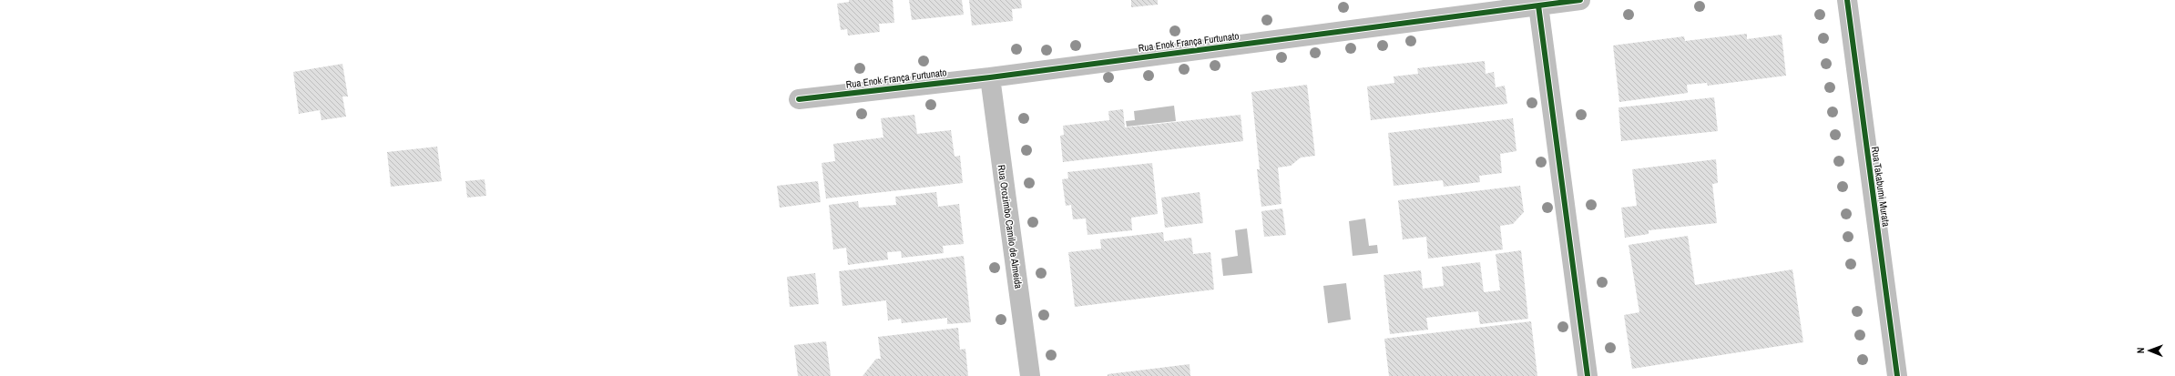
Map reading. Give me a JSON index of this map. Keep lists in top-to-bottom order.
{
  "streets": {
    "street": ["Rua Enok França Furtunato", "Rua Takabumi Murata", "Rua Orozimbo Camilo de Almeida"]
  },
  "crossings": [
    ["Rua Enok França Furtunato", "Rua Orozimbo Camilo de Almeida"]
  ],
  "north": "left"
}
